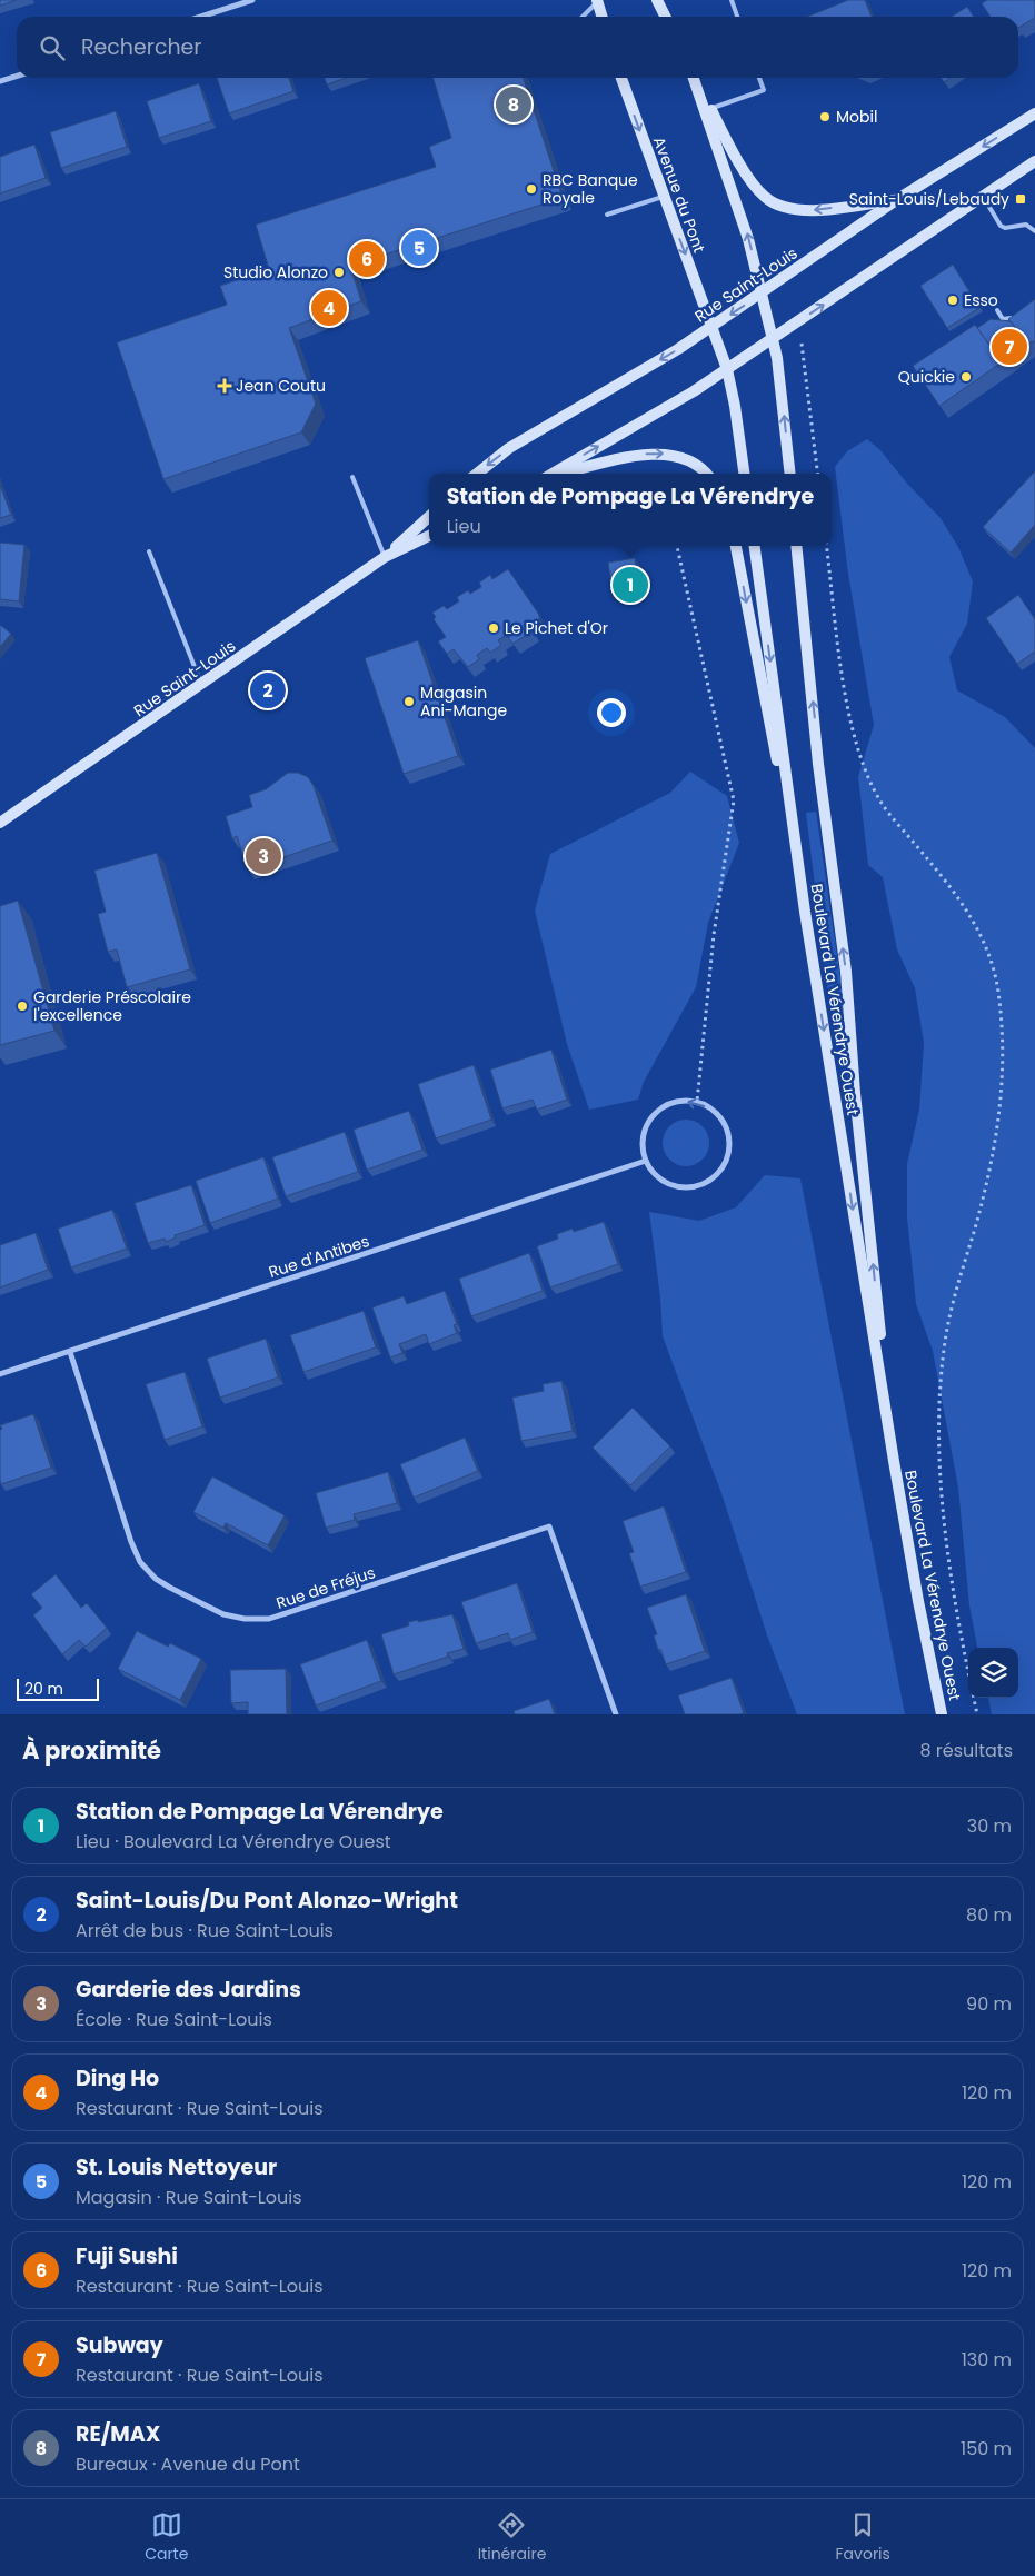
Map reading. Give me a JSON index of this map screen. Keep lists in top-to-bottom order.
{
  "streets": {
    "main road": ["Avenue du Pont", "Rue Saint-Louis", "Boulevard La Vérendrye Ouest"],
    "street": ["Rue d'Antibes", "Rue de Fréjus"]
  },
  "crossings": [
    ["Avenue du Pont", "Rue Saint-Louis"],
    ["Rue d'Antibes", "Rue de Fréjus"]
  ],
  "places": {
    "other": [
      "Mobil",
      "RBC Banque Royale",
      "Studio Alonzo",
      "Esso",
      "Quickie",
      "Le Pichet d'Or",
      "Magasin Ani-Mange",
      "Garderie Préscolaire l'excellence"
    ],
    "transit": ["Saint-Louis/Lebaudy"],
    "health": ["Jean Coutu"]
  },
  "scale_bar": "20 m",
  "page": {
    "search": "Rechercher",
    "pins": [
      "8",
      "5",
      "6",
      "4",
      "7",
      "1",
      "2",
      "3"
    ],
    "popup": ["Station de Pompage La Vérendrye", "Lieu"],
    "scale": "20 m",
    "heading": ["À proximité", "8 résultats"],
    "list": [
      {
        "mark": "1",
        "name": "Station de Pompage La Vérendrye",
        "note": "Lieu · Boulevard La Vérendrye Ouest",
        "value": "30 m"
      },
      {
        "mark": "2",
        "name": "Saint-Louis/Du Pont Alonzo-Wright",
        "note": "Arrêt de bus · Rue Saint-Louis",
        "value": "80 m"
      },
      {
        "mark": "3",
        "name": "Garderie des Jardins",
        "note": "École · Rue Saint-Louis",
        "value": "90 m"
      },
      {
        "mark": "4",
        "name": "Ding Ho",
        "note": "Restaurant · Rue Saint-Louis",
        "value": "120 m"
      },
      {
        "mark": "5",
        "name": "St. Louis Nettoyeur",
        "note": "Magasin · Rue Saint-Louis",
        "value": "120 m"
      },
      {
        "mark": "6",
        "name": "Fuji Sushi",
        "note": "Restaurant · Rue Saint-Louis",
        "value": "120 m"
      },
      {
        "mark": "7",
        "name": "Subway",
        "note": "Restaurant · Rue Saint-Louis",
        "value": "130 m"
      },
      {
        "mark": "8",
        "name": "RE/MAX",
        "note": "Bureaux · Avenue du Pont",
        "value": "150 m"
      }
    ],
    "nav": ["Carte", "Itinéraire", "Favoris"]
  }
}
